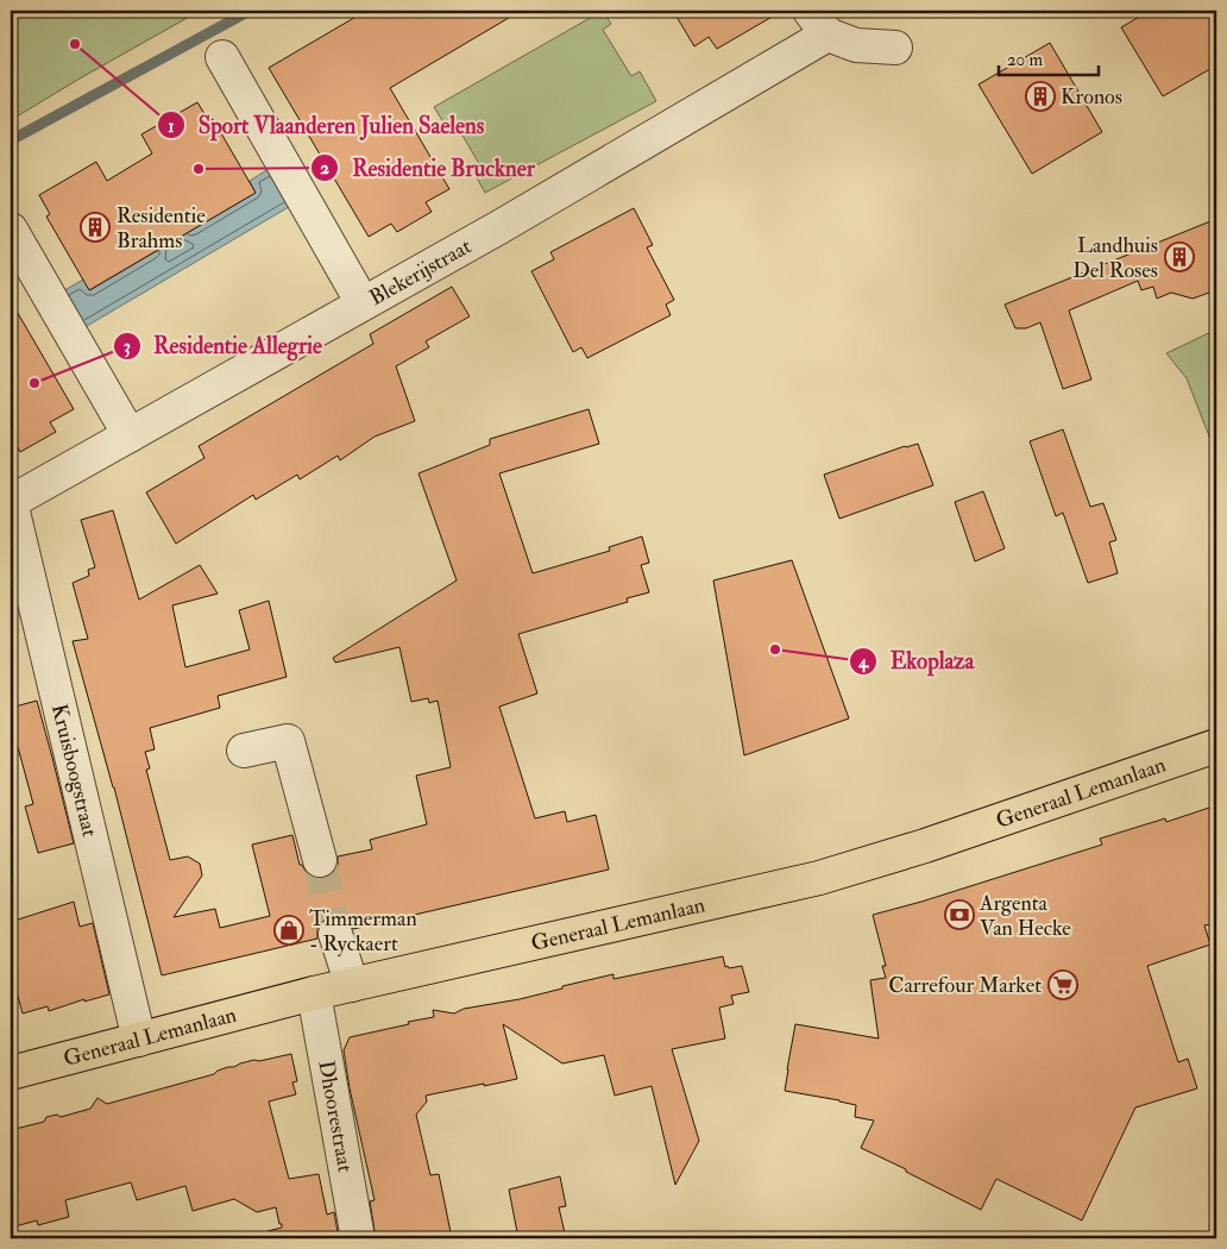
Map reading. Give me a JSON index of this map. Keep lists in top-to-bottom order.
{
  "streets": {
    "main road": ["Generaal Lemanlaan"],
    "street": ["Blekerijstraat", "Kruisboogstraat", "Dhoorestraat"]
  },
  "crossings": [
    ["Blekerijstraat", "Kruisboogstraat"],
    ["Kruisboogstraat", "Generaal Lemanlaan"],
    ["Generaal Lemanlaan", "Dhoorestraat"]
  ],
  "places": {
    "other": [
      "Sport Vlaanderen Julien Saelens",
      "Residentie Bruckner",
      "Residentie Allegrie",
      "Ekoplaza"
    ],
    "building": ["Kronos", "Residentie Brahms", "Landhuis Del Roses"],
    "bank": ["Argenta Van Hecke"],
    "shop": ["Timmerman - Ryckaert"],
    "supermarket": ["Carrefour Market"]
  },
  "scale_bar": "20 m"
}
